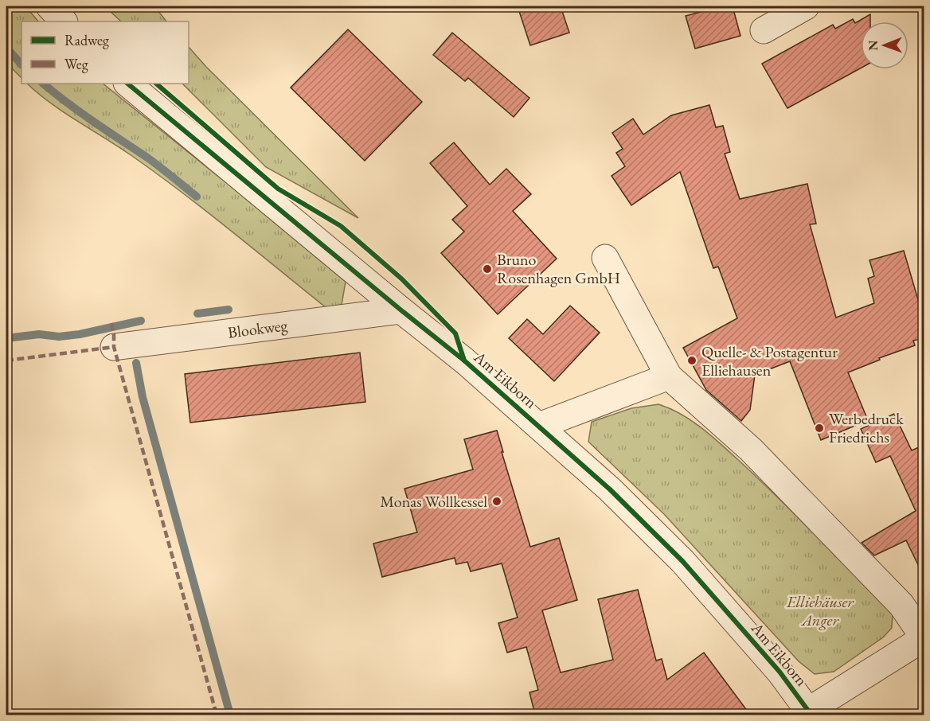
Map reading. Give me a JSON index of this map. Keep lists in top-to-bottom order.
{
  "streets": {
    "street": ["Blookweg", "Am Eikborn"]
  },
  "crossings": [
    ["Blookweg", "Am Eikborn"]
  ],
  "parks": ["Elliehäuser Anger"],
  "places": [
    "Bruno Rosenhagen GmbH",
    "Quelle- & Postagentur Elliehausen",
    "Werbedruck Friedrichs",
    "Monas Wollkessel"
  ],
  "legend": ["Radweg", "Weg"],
  "north": "left"
}
